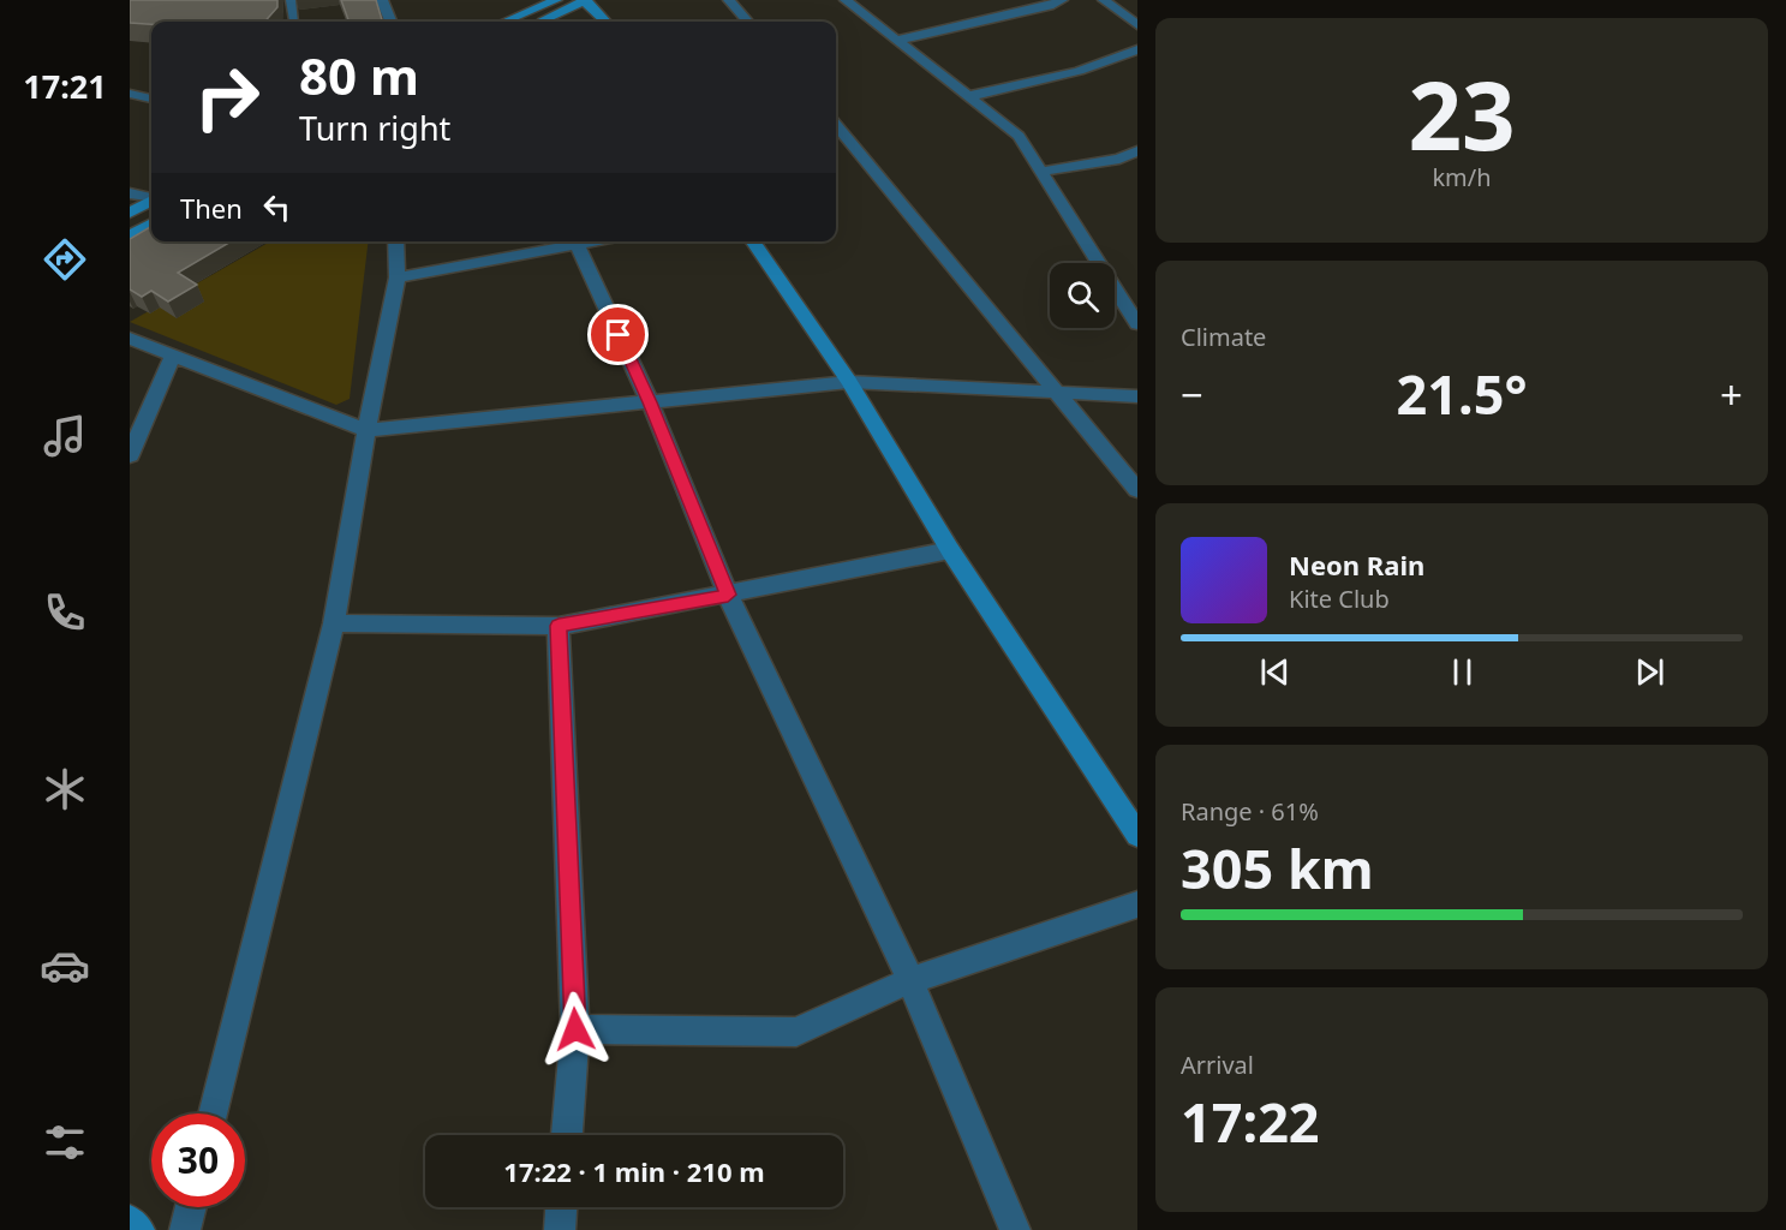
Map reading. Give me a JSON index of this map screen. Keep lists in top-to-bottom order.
{
  "page": {
    "tabs": "17:21",
    "tile": [
      ["23", "km/h"],
      "Climate",
      ["Range · 61%", "305 km"],
      ["Arrival", "17:22"]
    ],
    "turn": ["80 m", "Turn right"],
    "then": "Then",
    "heat": ["−", "21.5°", "+"],
    "song": ["Neon Rain", "Kite Club"],
    "limit": "30",
    "trip": "17:22 · 1 min · 210 m"
  }
}
